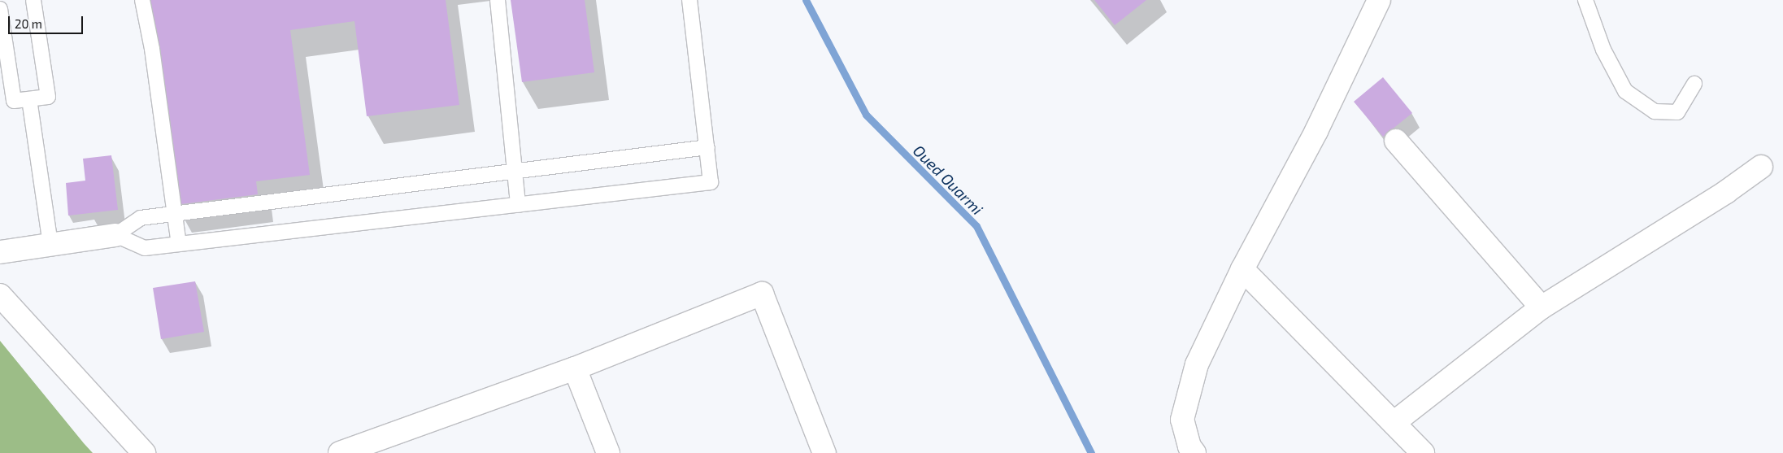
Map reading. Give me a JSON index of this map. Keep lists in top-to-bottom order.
{
  "water": ["Oued Ouarmi"],
  "scale_bar": "20 m"
}
